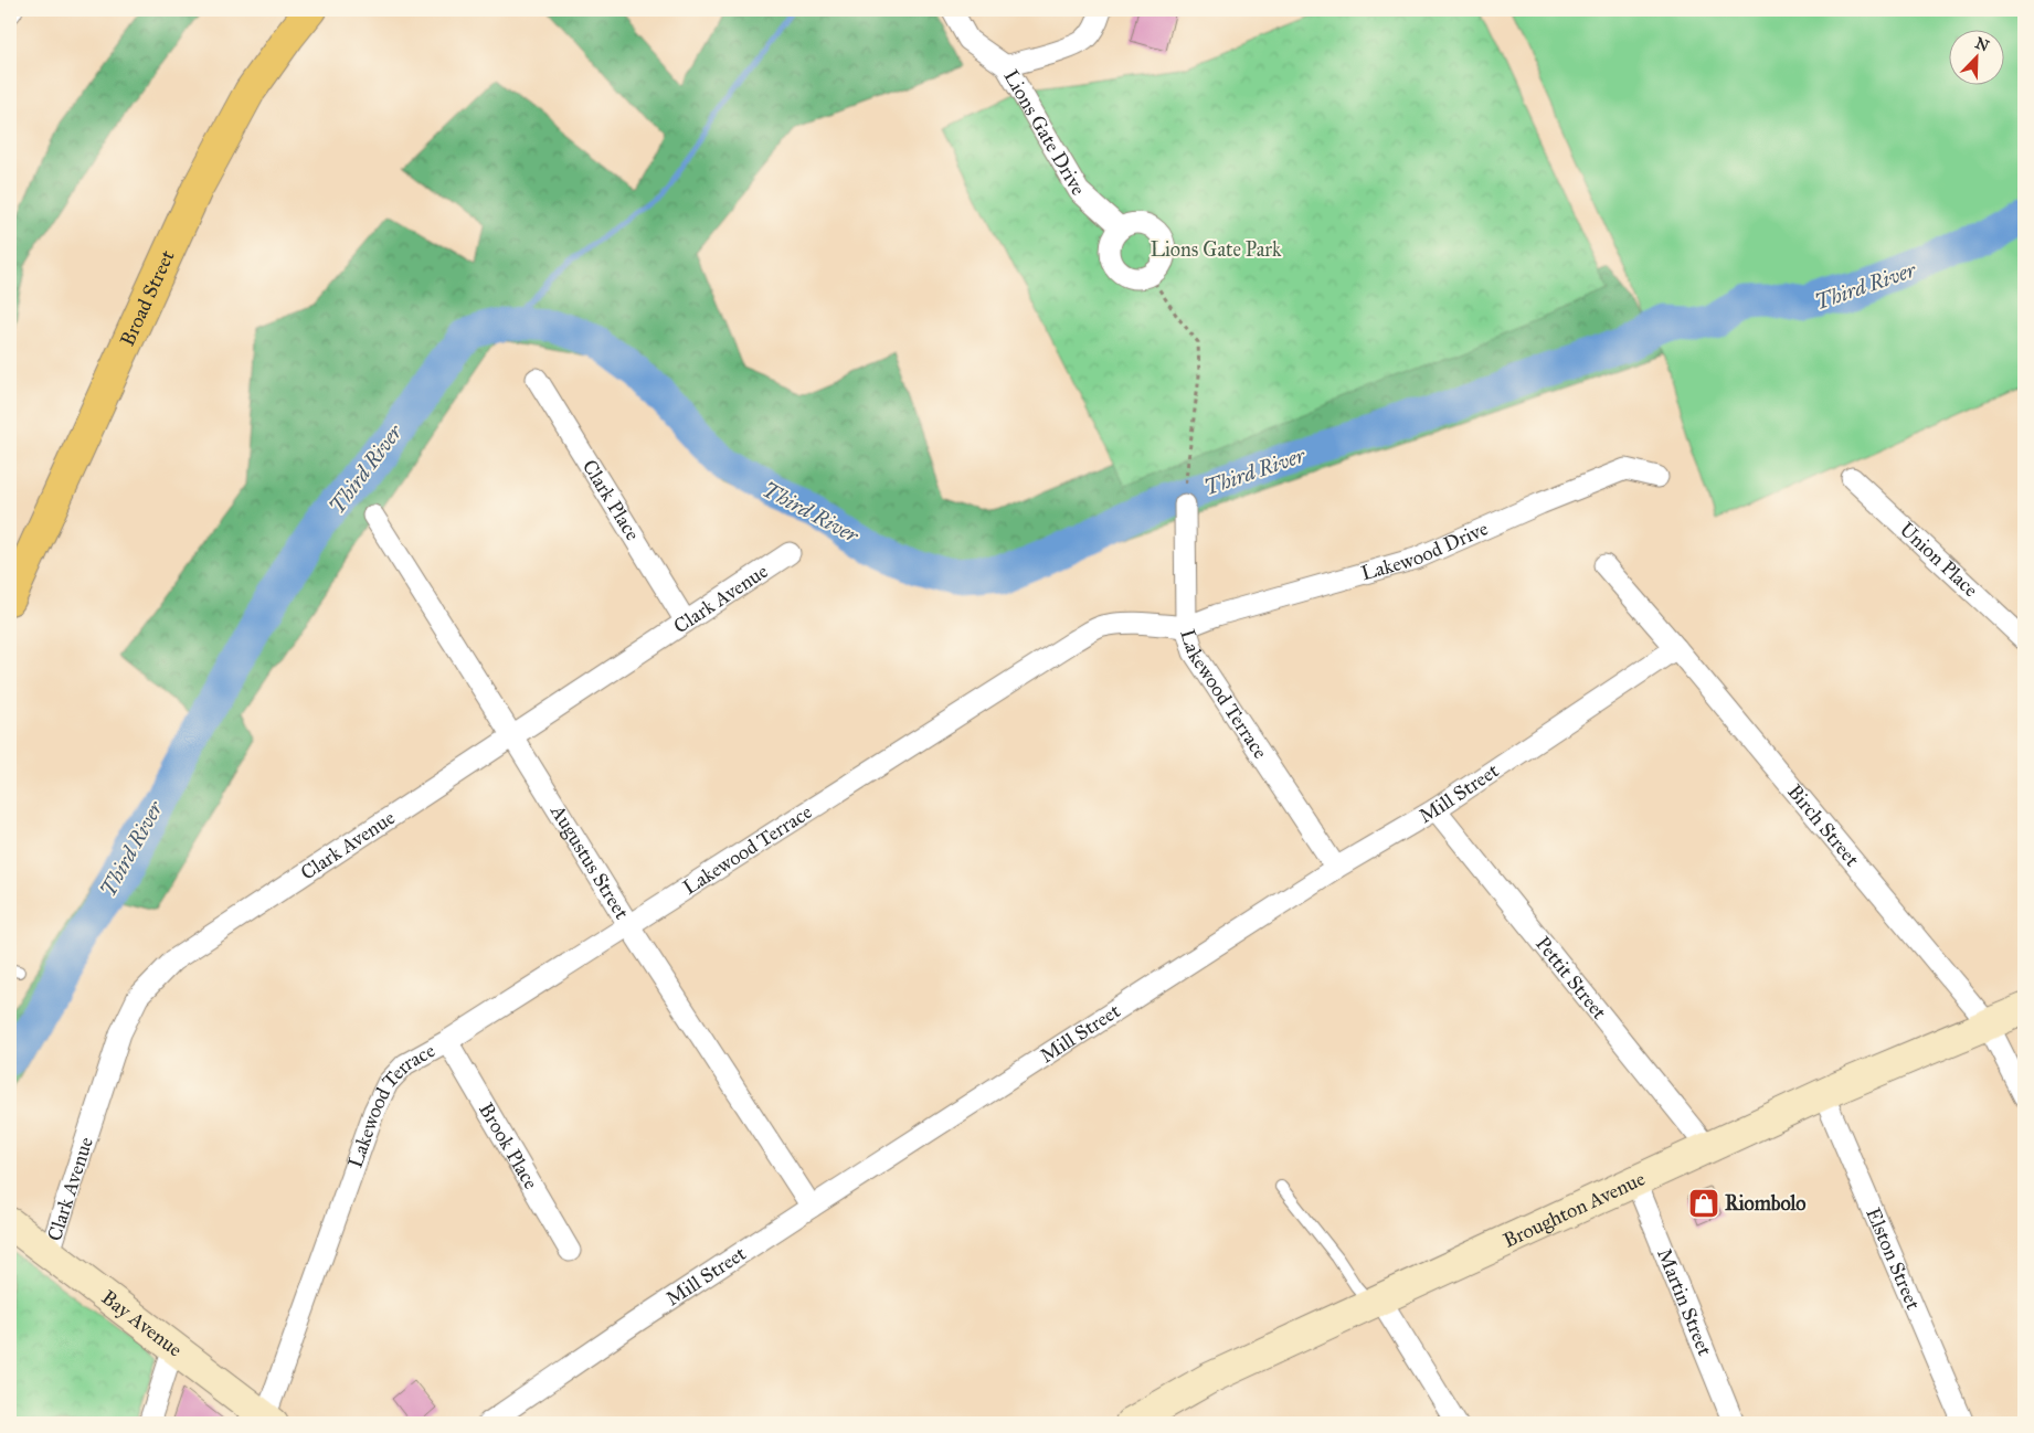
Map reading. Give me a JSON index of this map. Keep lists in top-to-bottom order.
{
  "streets": {
    "main road": ["Broad Street"],
    "street": [
      "Lions Gate Drive",
      "Clark Place",
      "Lakewood Drive",
      "Union Place",
      "Clark Avenue",
      "Lakewood Terrace",
      "Mill Street",
      "Birch Street",
      "Augustus Street",
      "Pettit Street",
      "Brook Place",
      "Broughton Avenue",
      "Elston Street",
      "Martin Street",
      "Bay Avenue"
    ]
  },
  "crossings": [
    ["Clark Place", "Clark Avenue"],
    ["Lakewood Drive", "Lakewood Terrace"],
    ["Clark Avenue", "Augustus Street"],
    ["Clark Avenue", "Bay Avenue"],
    ["Lakewood Terrace", "Mill Street"],
    ["Lakewood Terrace", "Augustus Street"],
    ["Lakewood Terrace", "Brook Place"],
    ["Lakewood Terrace", "Bay Avenue"],
    ["Mill Street", "Birch Street"],
    ["Mill Street", "Augustus Street"],
    ["Mill Street", "Pettit Street"],
    ["Birch Street", "Broughton Avenue"],
    ["Pettit Street", "Broughton Avenue"],
    ["Broughton Avenue", "Elston Street"],
    ["Broughton Avenue", "Martin Street"]
  ],
  "water": ["Third River"],
  "parks": ["Lions Gate Park"],
  "places": {
    "shop": ["Riombolo"]
  },
  "north": "top right"
}
